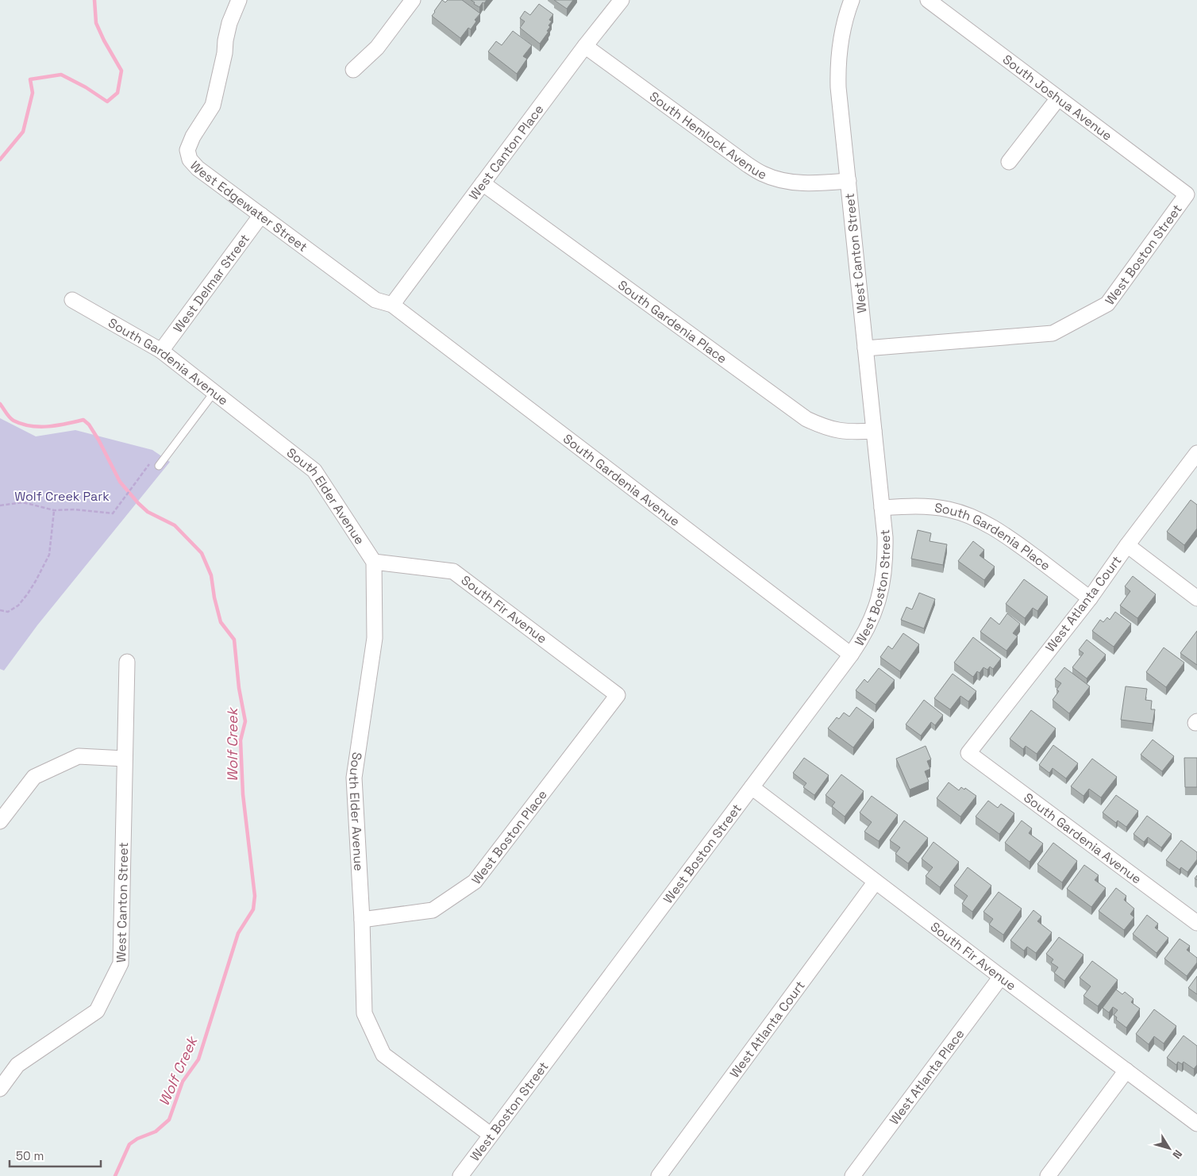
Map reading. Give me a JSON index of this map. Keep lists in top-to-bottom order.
{
  "streets": {
    "street": [
      "South Joshua Avenue",
      "South Hemlock Avenue",
      "West Canton Place",
      "West Edgewater Street",
      "West Canton Street",
      "West Boston Street",
      "West Delmar Street",
      "South Gardenia Place",
      "South Gardenia Avenue",
      "South Elder Avenue",
      "West Atlanta Court",
      "South Fir Avenue",
      "West Boston Place",
      "West Atlanta Place"
    ]
  },
  "crossings": [
    ["South Joshua Avenue", "West Boston Street"],
    ["South Hemlock Avenue", "West Canton Place"],
    ["South Hemlock Avenue", "West Canton Street"],
    ["West Canton Place", "West Edgewater Street"],
    ["West Canton Place", "South Gardenia Place"],
    ["West Canton Place", "South Gardenia Avenue"],
    ["West Edgewater Street", "West Delmar Street"],
    ["West Edgewater Street", "South Gardenia Avenue"],
    ["West Canton Street", "West Boston Street"],
    ["West Canton Street", "South Gardenia Place"],
    ["West Boston Street", "South Gardenia Place"],
    ["West Boston Street", "South Gardenia Avenue"],
    ["West Boston Street", "South Elder Avenue"],
    ["West Boston Street", "South Fir Avenue"],
    ["West Delmar Street", "South Gardenia Avenue"],
    ["South Gardenia Place", "West Atlanta Court"],
    ["South Gardenia Avenue", "South Elder Avenue"],
    ["South Gardenia Avenue", "West Atlanta Court"],
    ["South Elder Avenue", "South Fir Avenue"],
    ["South Elder Avenue", "West Boston Place"],
    ["West Atlanta Court", "South Fir Avenue"],
    ["South Fir Avenue", "West Boston Place"],
    ["South Fir Avenue", "West Atlanta Place"]
  ],
  "water": ["Wolf Creek"],
  "parks": ["Wolf Creek Park"],
  "scale_bar": "50 m",
  "north": "bottom right"
}
